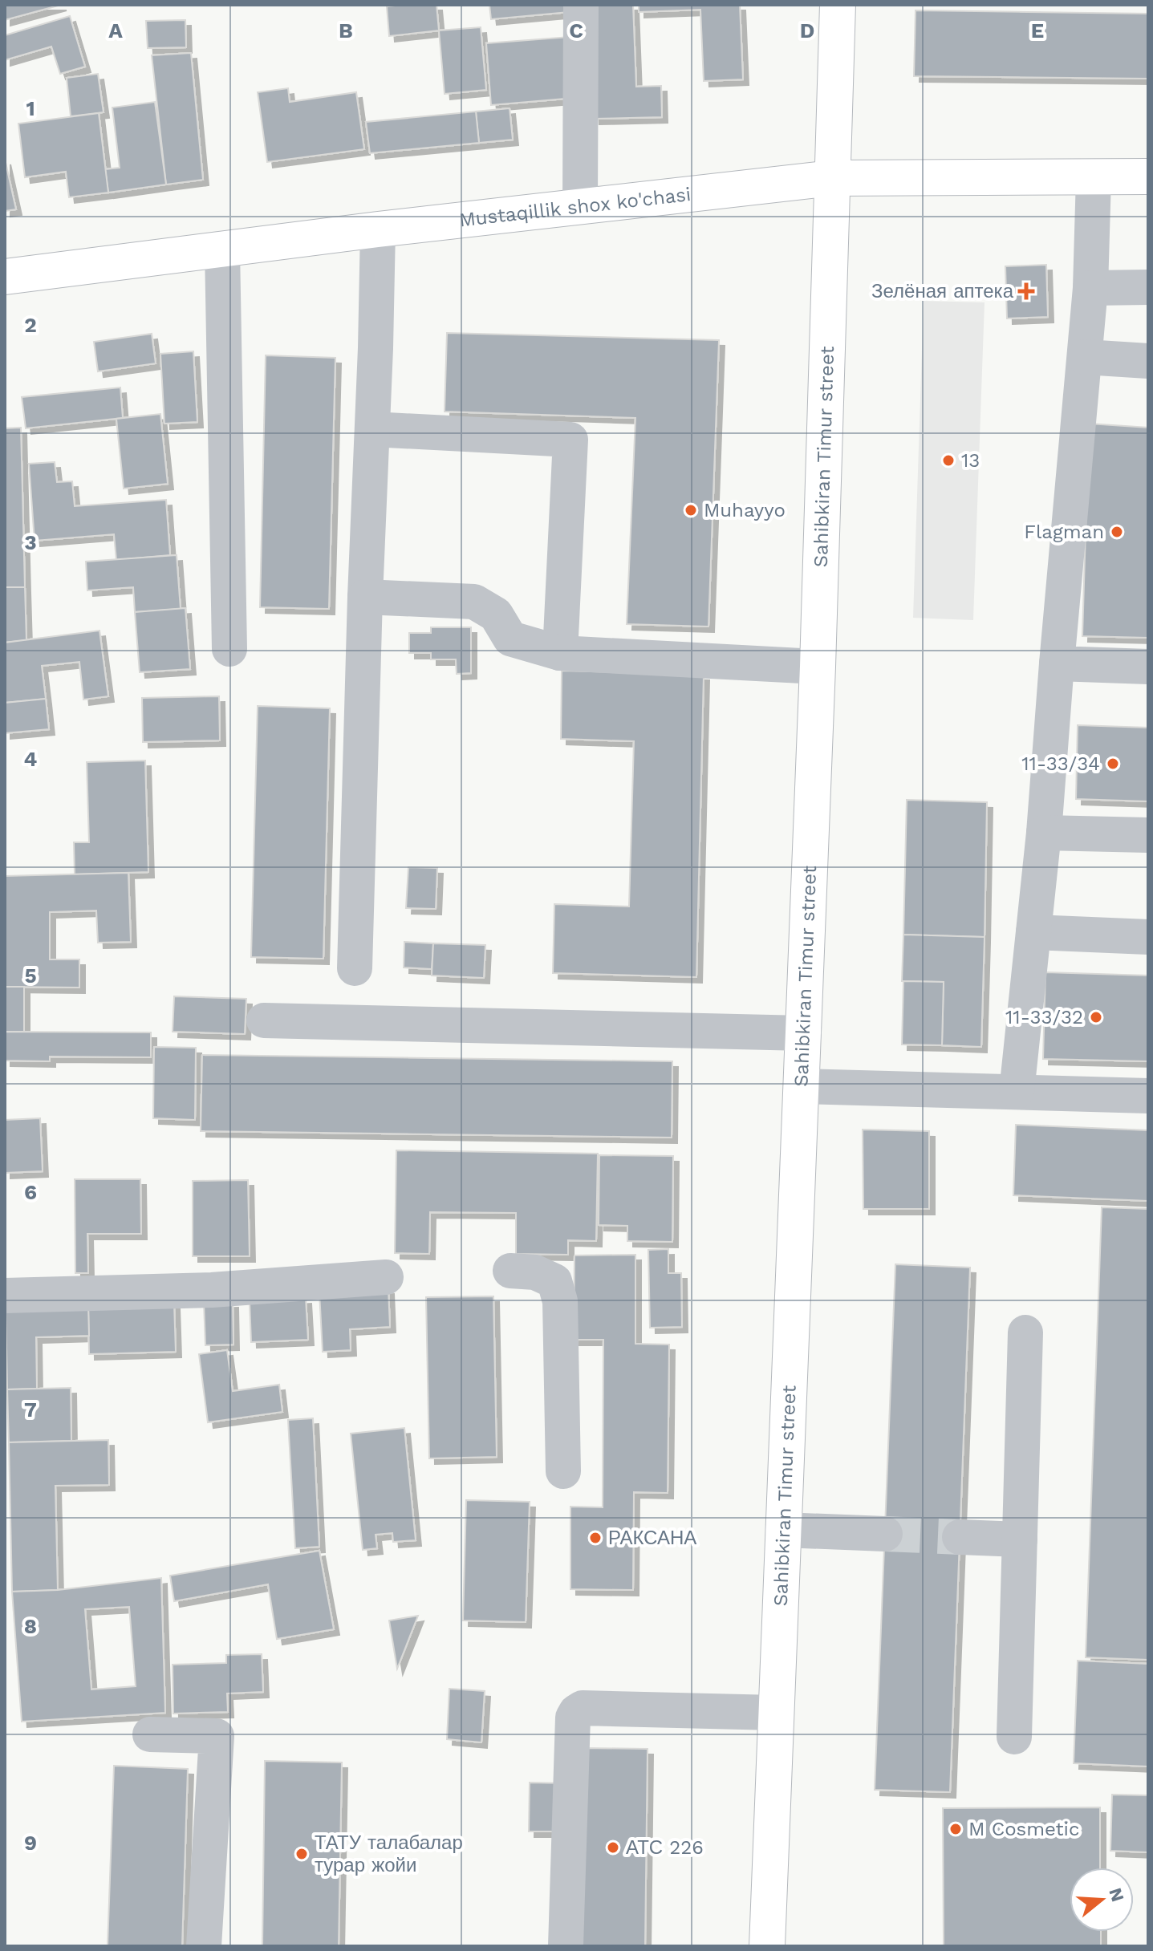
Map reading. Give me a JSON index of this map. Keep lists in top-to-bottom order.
{
  "streets": {
    "main road": ["Mustaqillik shox ko'chasi", "Sahibkiran Timur street"]
  },
  "crossings": [
    ["Mustaqillik shox ko'chasi", "Sahibkiran Timur street"]
  ],
  "places": {
    "health": ["Зелёная аптека"],
    "other": [
      "13",
      "Muhayyo",
      "Flagman",
      "11-33/34",
      "11-33/32",
      "РАКСАНА",
      "M Cosmetic",
      "АТС 226",
      "ТАТУ талабалар турар жойи"
    ]
  },
  "north": "right",
  "grid": {
    "columns": [
      "A",
      "B",
      "C",
      "D",
      "E"
    ],
    "rows": [
      "1",
      "2",
      "3",
      "4",
      "5",
      "6",
      "7",
      "8",
      "9"
    ]
  }
}
